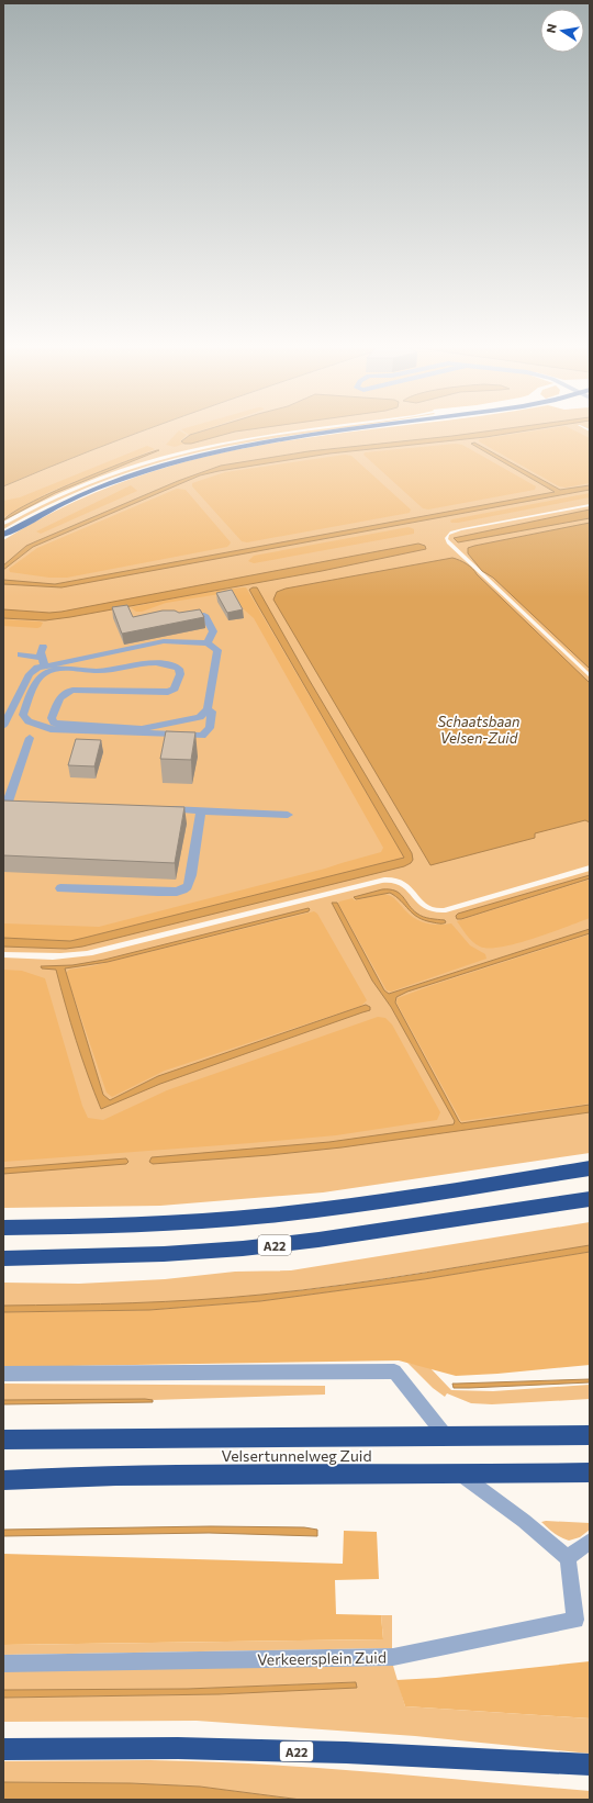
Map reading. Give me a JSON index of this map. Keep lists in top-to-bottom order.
{
  "streets": {
    "highway": ["A22", "Velsertunnelweg Zuid"],
    "street": ["Verkeersplein Zuid"]
  },
  "water": ["Schaatsbaan Velsen-Zuid"],
  "north": "left"
}
